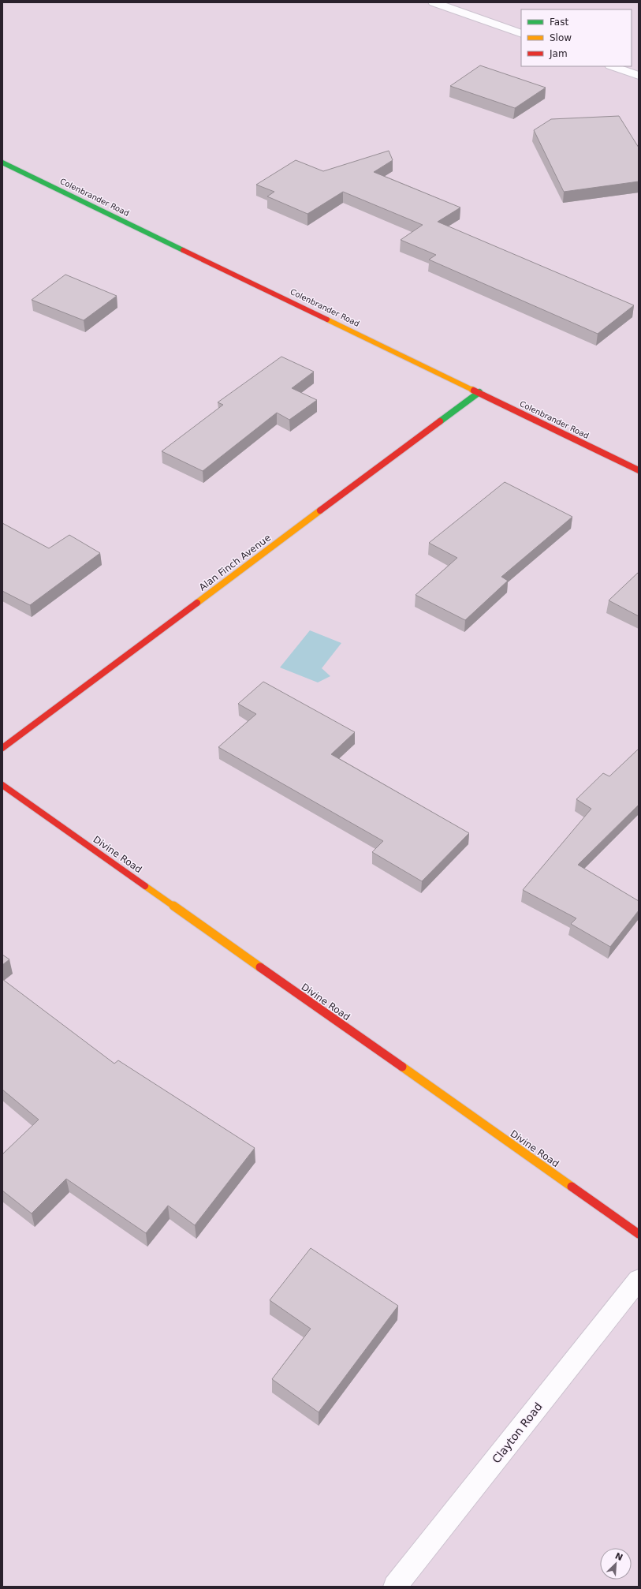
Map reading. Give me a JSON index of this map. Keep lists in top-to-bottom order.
{
  "streets": {
    "street": [
      "Colenbrander Road",
      "Alan Finch Avenue",
      "Divine Road",
      "Clayton Road"
    ]
  },
  "crossings": [
    ["Colenbrander Road", "Alan Finch Avenue"]
  ],
  "legend": ["Fast", "Slow", "Jam"],
  "north": "top right"
}
